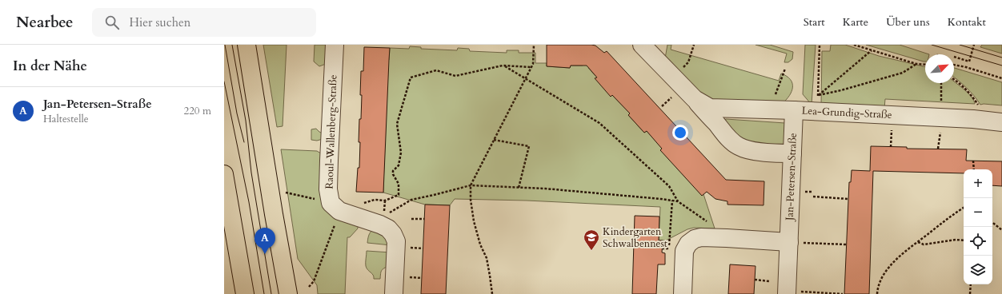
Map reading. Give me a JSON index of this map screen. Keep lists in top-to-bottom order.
{
  "streets": {
    "street": ["Lea-Grundig-Straße", "Raoul-Wallenberg-Straße", "Jan-Petersen-Straße"]
  },
  "crossings": [
    ["Lea-Grundig-Straße", "Jan-Petersen-Straße"]
  ],
  "places": {
    "school or university": ["Kindergarten Schwalbennest"]
  },
  "north": "top right",
  "page": {
    "header": "Nearbee",
    "search": "Hier suchen",
    "nav": [
      "Start",
      "Karte",
      "Über uns",
      "Kontakt"
    ],
    "heading": "In der Nähe",
    "list": [
      {
        "mark": "A",
        "name": "Jan-Petersen-Straße",
        "note": "Haltestelle",
        "value": "220 m"
      }
    ],
    "map_buttons": ["+", "−"],
    "pins": "A"
  }
}
